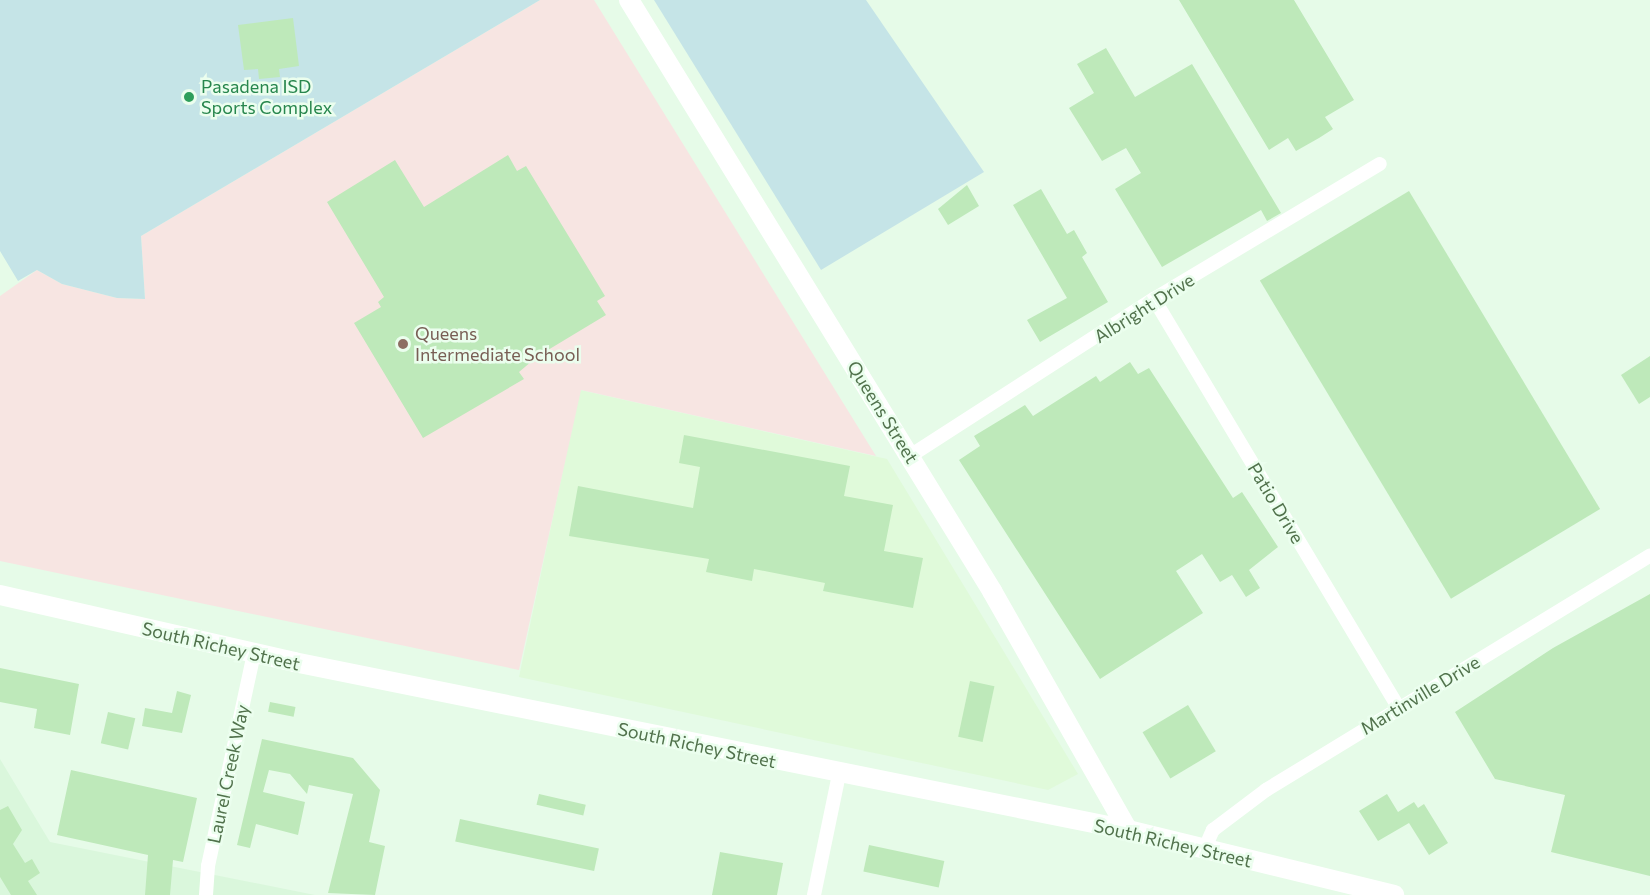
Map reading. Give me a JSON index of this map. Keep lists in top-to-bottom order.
{
  "streets": {
    "main road": ["Queens Street", "South Richey Street"],
    "street": [
      "Albright Drive",
      "Patio Drive",
      "Martinville Drive",
      "Laurel Creek Way"
    ]
  },
  "crossings": [
    ["Albright Drive", "Queens Street"],
    ["Albright Drive", "Patio Drive"],
    ["Queens Street", "South Richey Street"],
    ["Patio Drive", "Martinville Drive"],
    ["South Richey Street", "Martinville Drive"],
    ["South Richey Street", "Laurel Creek Way"]
  ],
  "places": ["Pasadena ISD Sports Complex", "Queens Intermediate School"]
}
